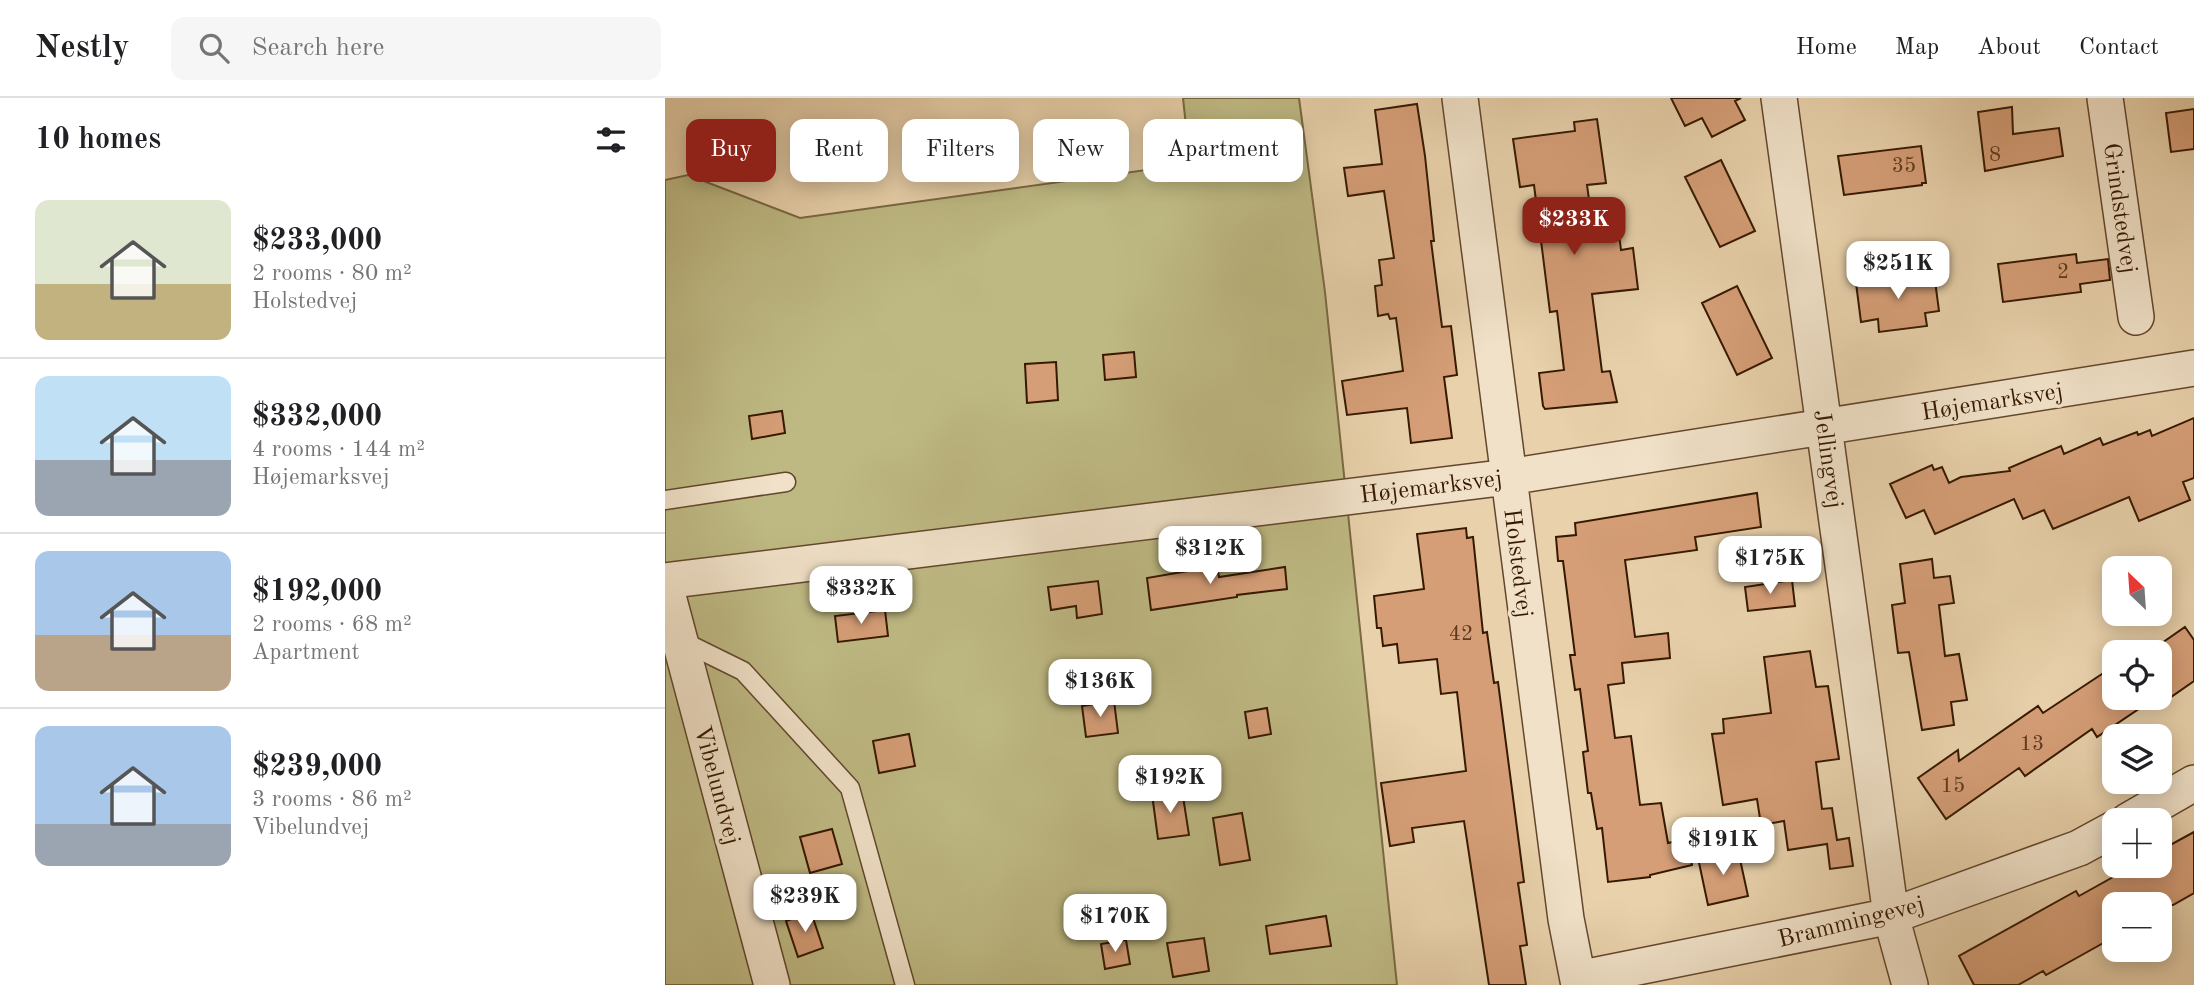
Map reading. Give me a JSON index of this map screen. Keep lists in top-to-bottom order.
{
  "streets": {
    "street": [
      "Grindstedvej",
      "Højemarksvej",
      "Jellingvej",
      "Holstedvej",
      "Vibelundvej",
      "Brammingevej"
    ]
  },
  "crossings": [
    ["Højemarksvej", "Jellingvej"],
    ["Højemarksvej", "Holstedvej"],
    ["Højemarksvej", "Vibelundvej"],
    ["Jellingvej", "Brammingevej"],
    ["Holstedvej", "Brammingevej"]
  ],
  "house_numbers": [
    "8",
    "35",
    "2",
    "42",
    "13",
    "15"
  ],
  "north": "top left",
  "page": {
    "header": "Nestly",
    "search": "Search here",
    "nav": [
      "Home",
      "Map",
      "About",
      "Contact"
    ],
    "heading": "10 homes",
    "chip": [
      "Buy",
      "Rent",
      "Filters",
      "New",
      "Apartment"
    ],
    "list": [
      {
        "name": "$233,000",
        "note": "2 rooms · 80 m² · Holstedvej"
      },
      {
        "name": "$332,000",
        "note": "4 rooms · 144 m² · Højemarksvej"
      },
      {
        "name": "$192,000",
        "note": "2 rooms · 68 m² · Apartment"
      },
      {
        "name": "$239,000",
        "note": "3 rooms · 86 m² · Vibelundvej"
      }
    ],
    "price": [
      "$233K",
      "$251K",
      "$312K",
      "$175K",
      "$332K",
      "$136K",
      "$192K",
      "$191K",
      "$239K",
      "$170K"
    ],
    "map_buttons": ["+", "−"]
  }
}
